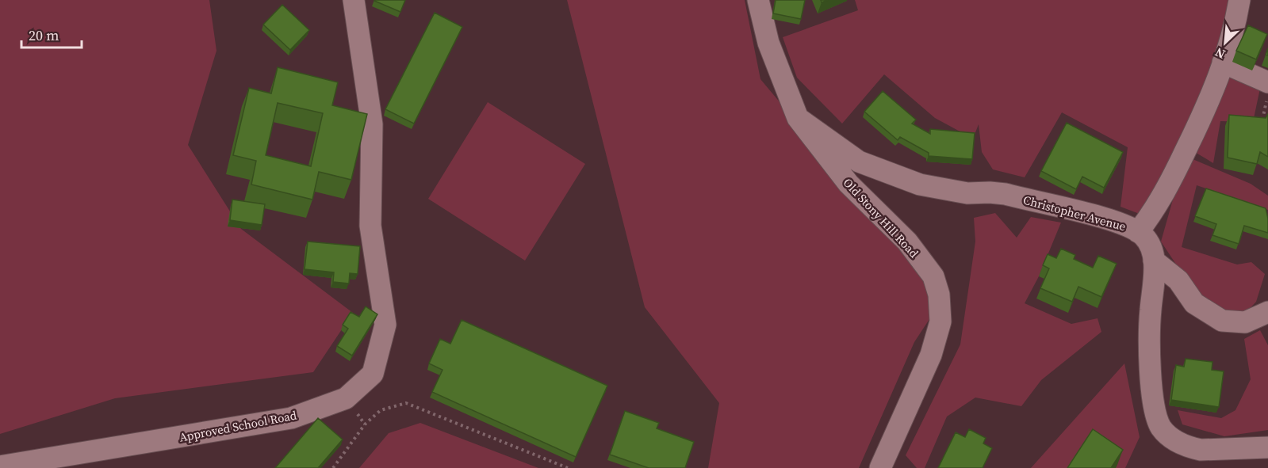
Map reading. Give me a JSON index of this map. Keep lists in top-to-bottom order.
{
  "streets": {
    "street": ["Christopher Avenue", "Old Stony Hill Road", "Approved School Road"]
  },
  "crossings": [
    ["Christopher Avenue", "Old Stony Hill Road"]
  ],
  "scale_bar": "20 m",
  "north": "bottom left"
}
